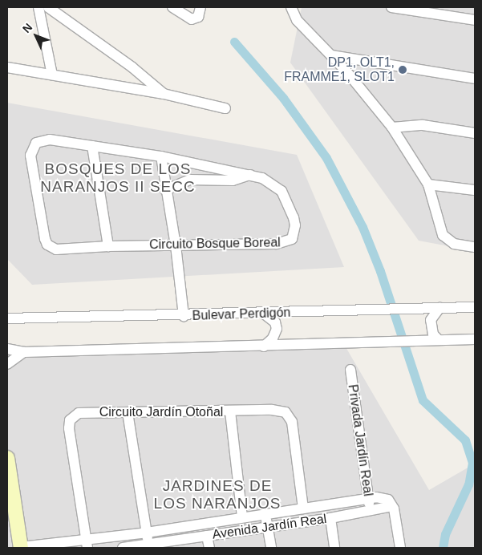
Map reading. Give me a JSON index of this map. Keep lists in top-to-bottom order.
{
  "streets": {
    "street": [
      "Circuito Bosque Boreal",
      "Bulevar Perdigón",
      "Circuito Jardín Otoñal",
      "Privada Jardín Real",
      "Avenida Jardín Real"
    ]
  },
  "crossings": [
    ["Circuito Jardín Otoñal", "Avenida Jardín Real"],
    ["Privada Jardín Real", "Avenida Jardín Real"]
  ],
  "districts": ["BOSQUES DE LOS NARANJOS II SECC", "JARDINES DE LOS NARANJOS"],
  "places": ["DP1, OLT1, FRAMME1, SLOT1"],
  "north": "top left"
}
